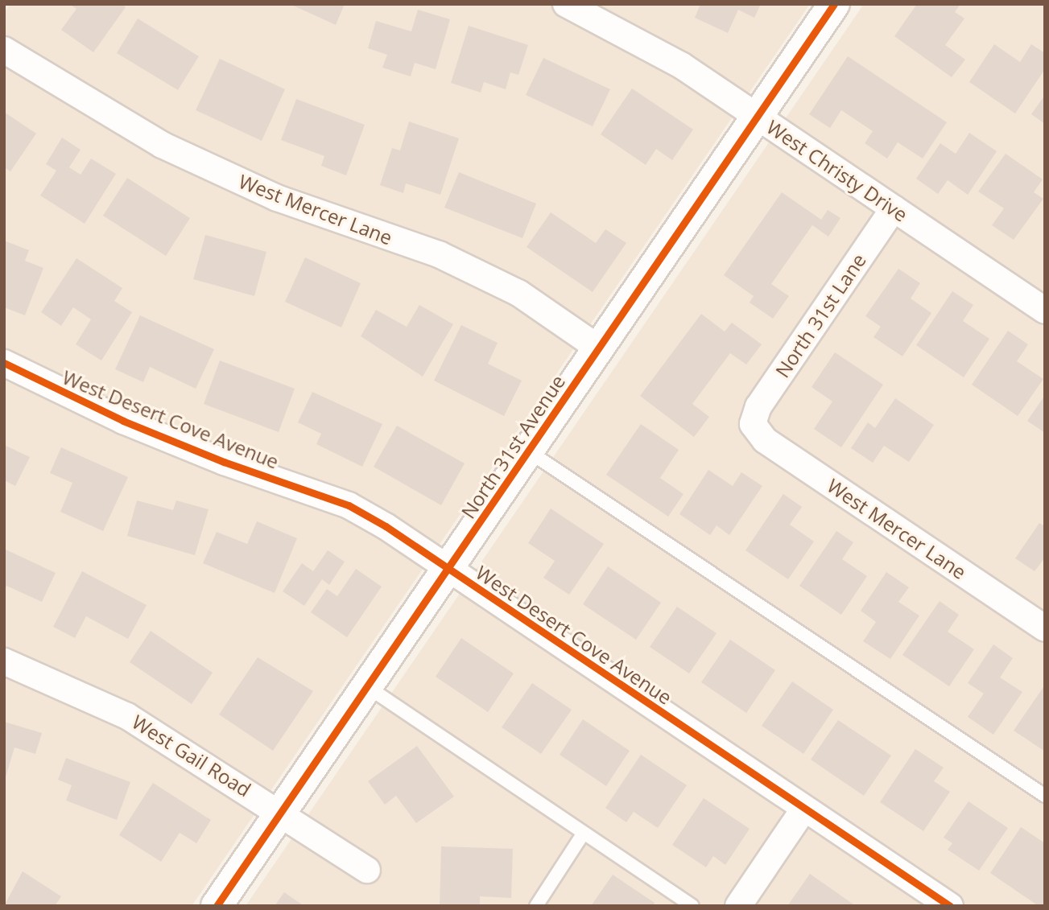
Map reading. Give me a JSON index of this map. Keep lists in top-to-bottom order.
{
  "streets": {
    "street": [
      "West Christy Drive",
      "West Mercer Lane",
      "North 31st Lane",
      "West Desert Cove Avenue",
      "North 31st Avenue",
      "West Gail Road"
    ]
  },
  "crossings": [
    ["West Christy Drive", "North 31st Lane"],
    ["West Christy Drive", "North 31st Avenue"],
    ["West Mercer Lane", "North 31st Lane"],
    ["West Mercer Lane", "North 31st Avenue"],
    ["West Desert Cove Avenue", "North 31st Avenue"],
    ["North 31st Avenue", "West Gail Road"]
  ]
}
